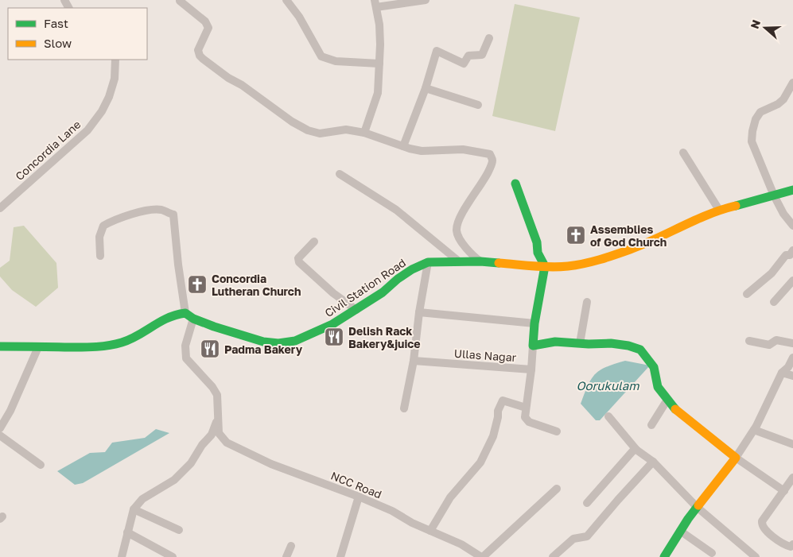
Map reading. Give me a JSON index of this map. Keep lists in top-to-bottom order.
{
  "streets": {
    "main road": ["Civil Station Road"],
    "street": ["Concordia Lane", "Ullas Nagar", "NCC Road"]
  },
  "water": ["Oorukulam"],
  "places": {
    "church": ["Assemblies of God Church", "Concordia Lutheran Church"],
    "restaurant": ["Delish Rack Bakery&juice", "Padma Bakery"]
  },
  "legend": ["Fast", "Slow"],
  "north": "left"
}
